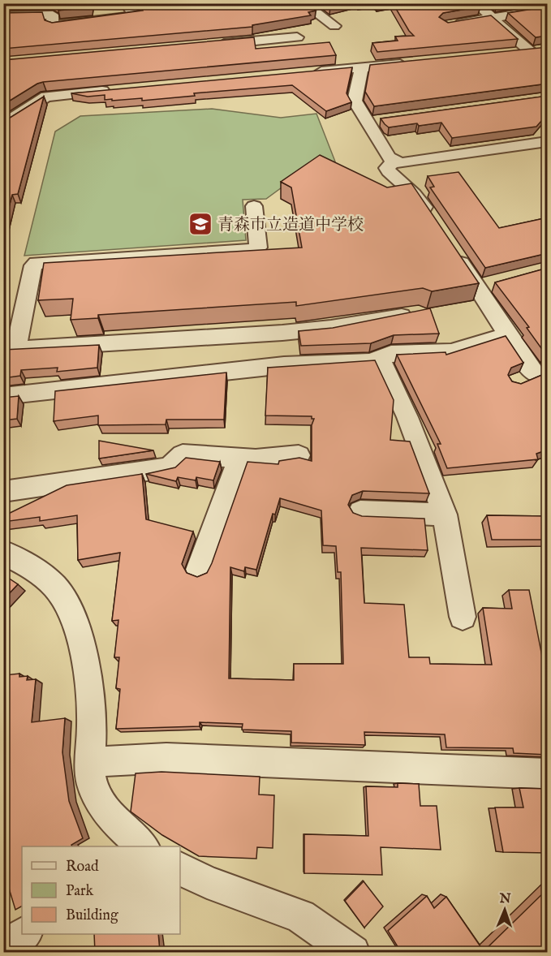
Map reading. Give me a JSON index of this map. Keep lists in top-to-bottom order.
{
  "places": {
    "school or university": ["青森市立造道中学校"]
  },
  "legend": ["Road", "Park", "Building"],
  "north": "top"
}
